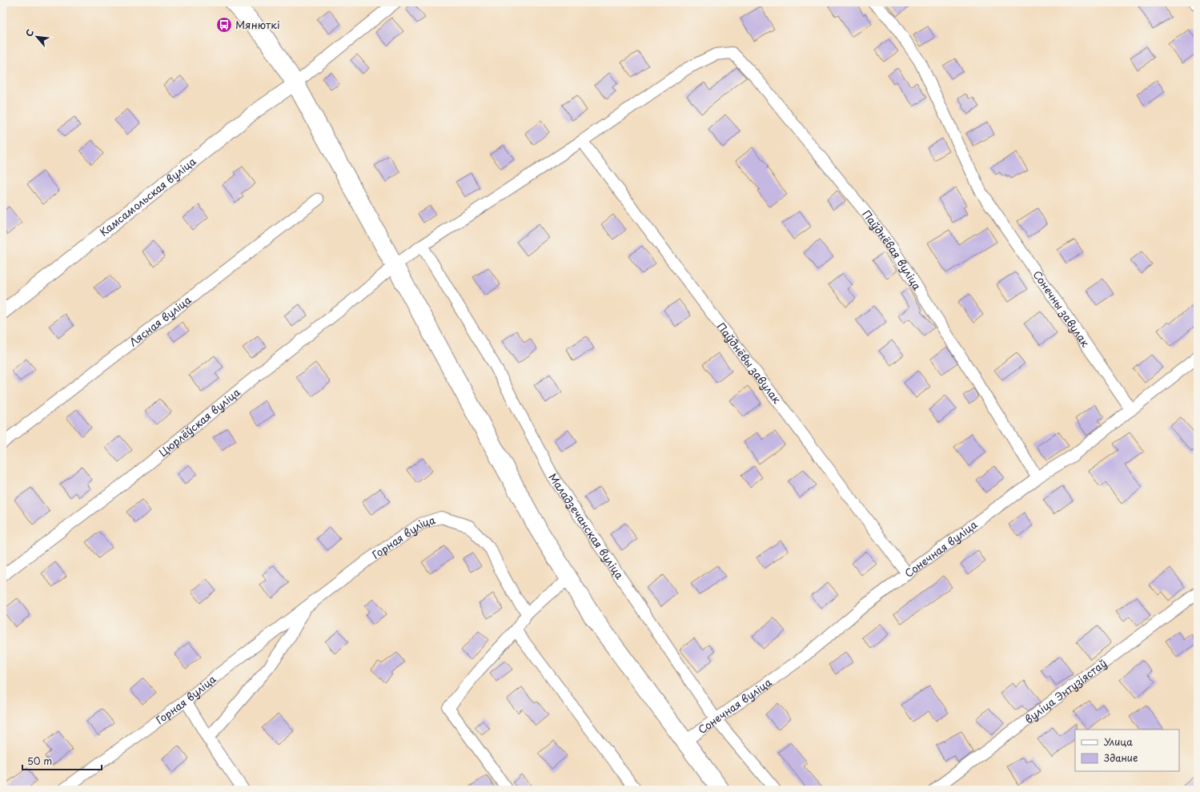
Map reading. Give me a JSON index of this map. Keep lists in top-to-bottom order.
{
  "streets": {
    "street": [
      "Камсамольская вуліца",
      "Паўднёвая вуліца",
      "Сонечны завулак",
      "Лясная вуліца",
      "Паўднёвы завулак",
      "Цюрлёўская вуліца",
      "Маладзечанская вуліца",
      "Горная вуліца",
      "Сонечная вуліца",
      "вуліца Энтузіястаў"
    ]
  },
  "crossings": [
    ["Паўднёвая вуліца", "Цюрлёўская вуліца"],
    ["Паўднёвая вуліца", "Сонечная вуліца"],
    ["Сонечны завулак", "Сонечная вуліца"],
    ["Паўднёвы завулак", "Цюрлёўская вуліца"],
    ["Паўднёвы завулак", "Сонечная вуліца"],
    ["Цюрлёўская вуліца", "Маладзечанская вуліца"],
    ["Маладзечанская вуліца", "Сонечная вуліца"]
  ],
  "places": {
    "bus stop": ["Мянюткі"]
  },
  "legend": ["Улица", "Здание"],
  "scale_bar": "50 m",
  "north": "top left"
}
